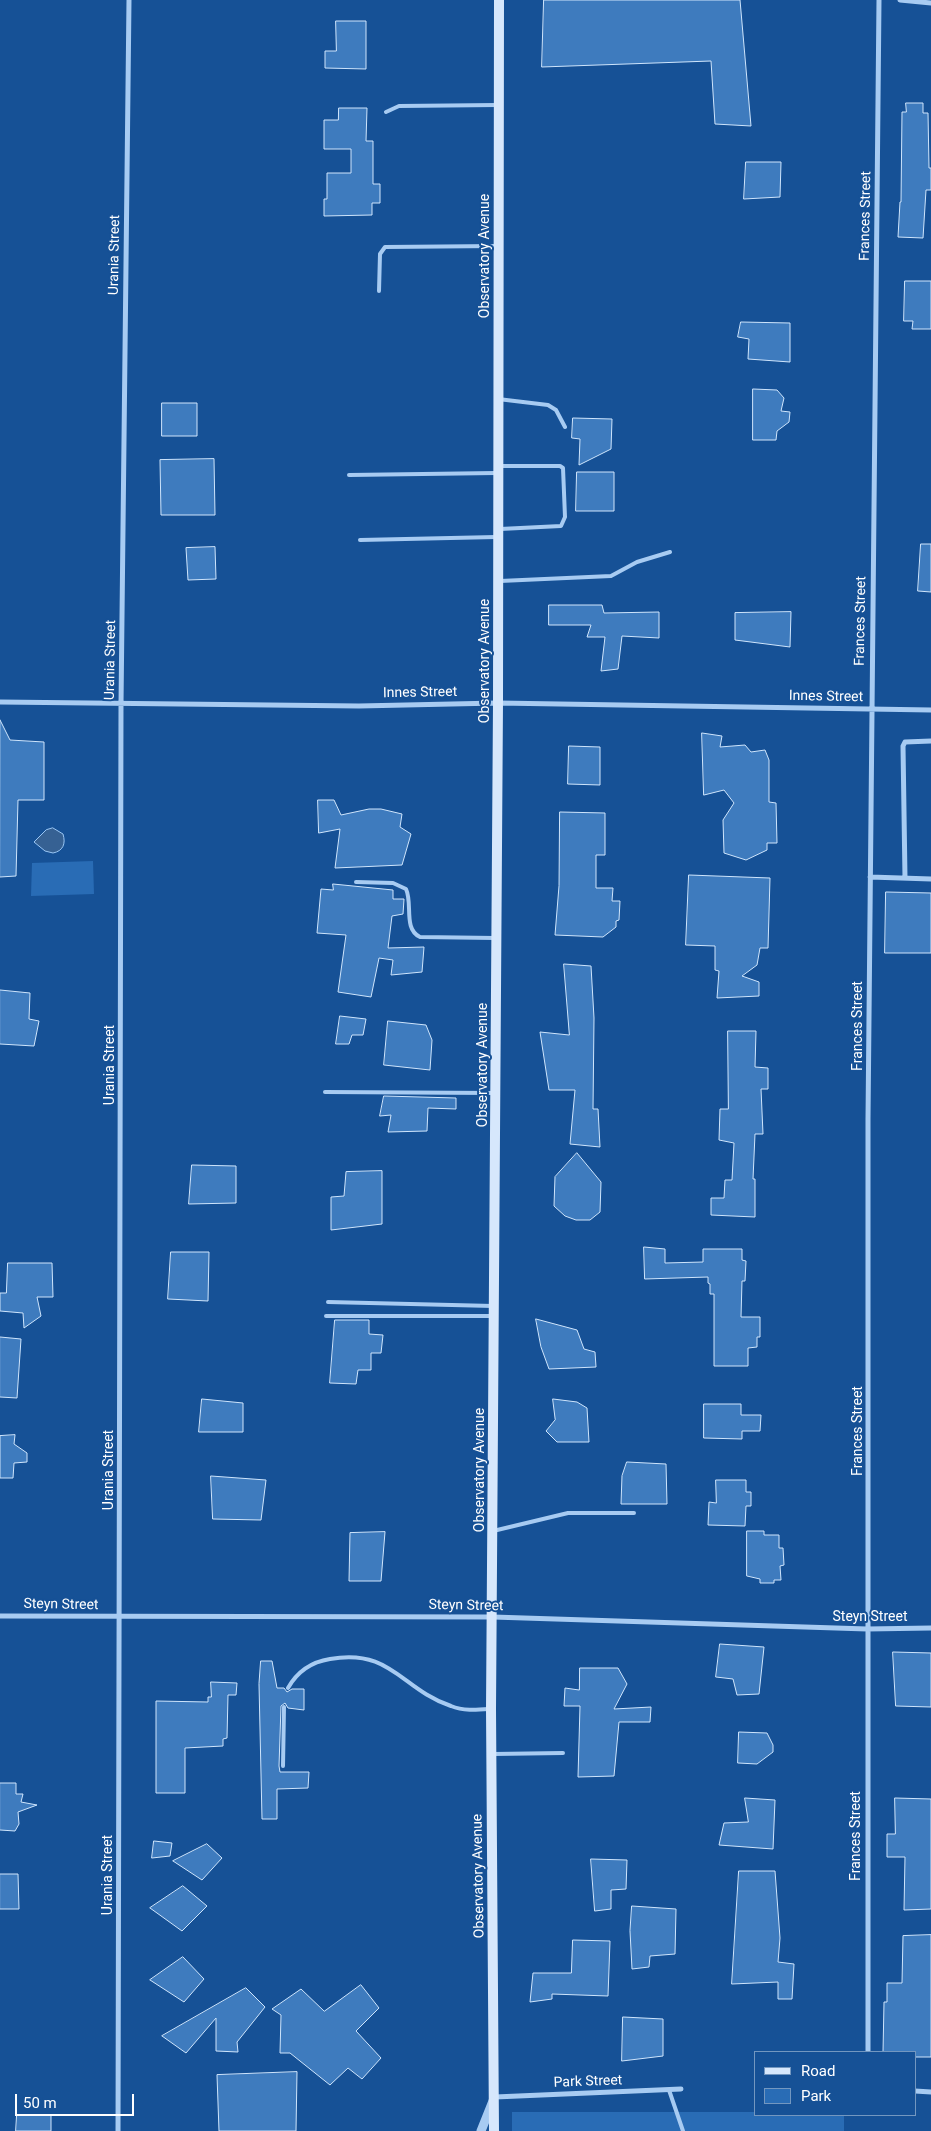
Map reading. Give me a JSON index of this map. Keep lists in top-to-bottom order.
{
  "streets": {
    "main road": ["Observatory Avenue"],
    "street": [
      "Frances Street",
      "Urania Street",
      "Innes Street",
      "Steyn Street",
      "Park Street"
    ]
  },
  "crossings": [
    ["Frances Street", "Innes Street"],
    ["Frances Street", "Steyn Street"],
    ["Urania Street", "Innes Street"],
    ["Urania Street", "Steyn Street"],
    ["Observatory Avenue", "Innes Street"],
    ["Observatory Avenue", "Steyn Street"],
    ["Observatory Avenue", "Park Street"]
  ],
  "legend": ["Road", "Park"],
  "scale_bar": "50 m"
}
